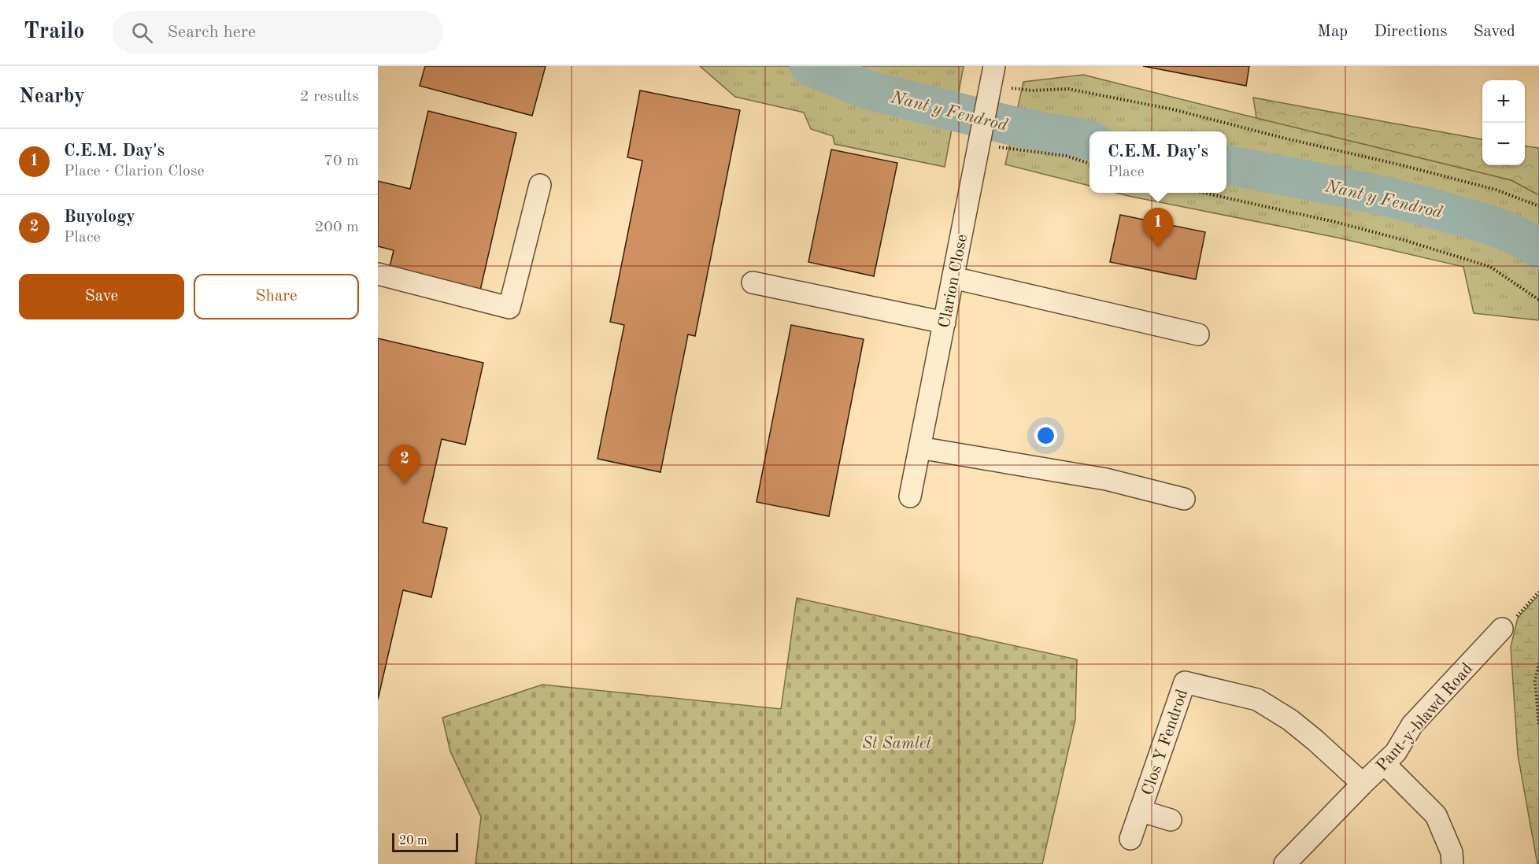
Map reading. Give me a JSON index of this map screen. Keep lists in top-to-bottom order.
{
  "streets": {
    "street": ["Clarion Close", "Pant-y-blawd Road", "Clos Y Fendrod"]
  },
  "crossings": [
    ["Pant-y-blawd Road", "Clos Y Fendrod"]
  ],
  "water": ["Nant y Fendrod"],
  "parks": ["St Samlet"],
  "scale_bar": "20 m",
  "page": {
    "header": "Trailo",
    "search": "Search here",
    "nav": ["Map", "Directions", "Saved"],
    "heading": ["Nearby", "2 results"],
    "map_buttons": ["+", "−"],
    "list": [
      {
        "mark": "1",
        "name": "C.E.M. Day's",
        "note": "Place · Clarion Close",
        "value": "70 m"
      },
      {
        "mark": "2",
        "name": "Buyology",
        "note": "Place",
        "value": "200 m"
      }
    ],
    "popup": ["C.E.M. Day's", "Place"],
    "pins": ["1", "2"],
    "buttons": ["Save", "Share"],
    "scale": "20 m"
  }
}
